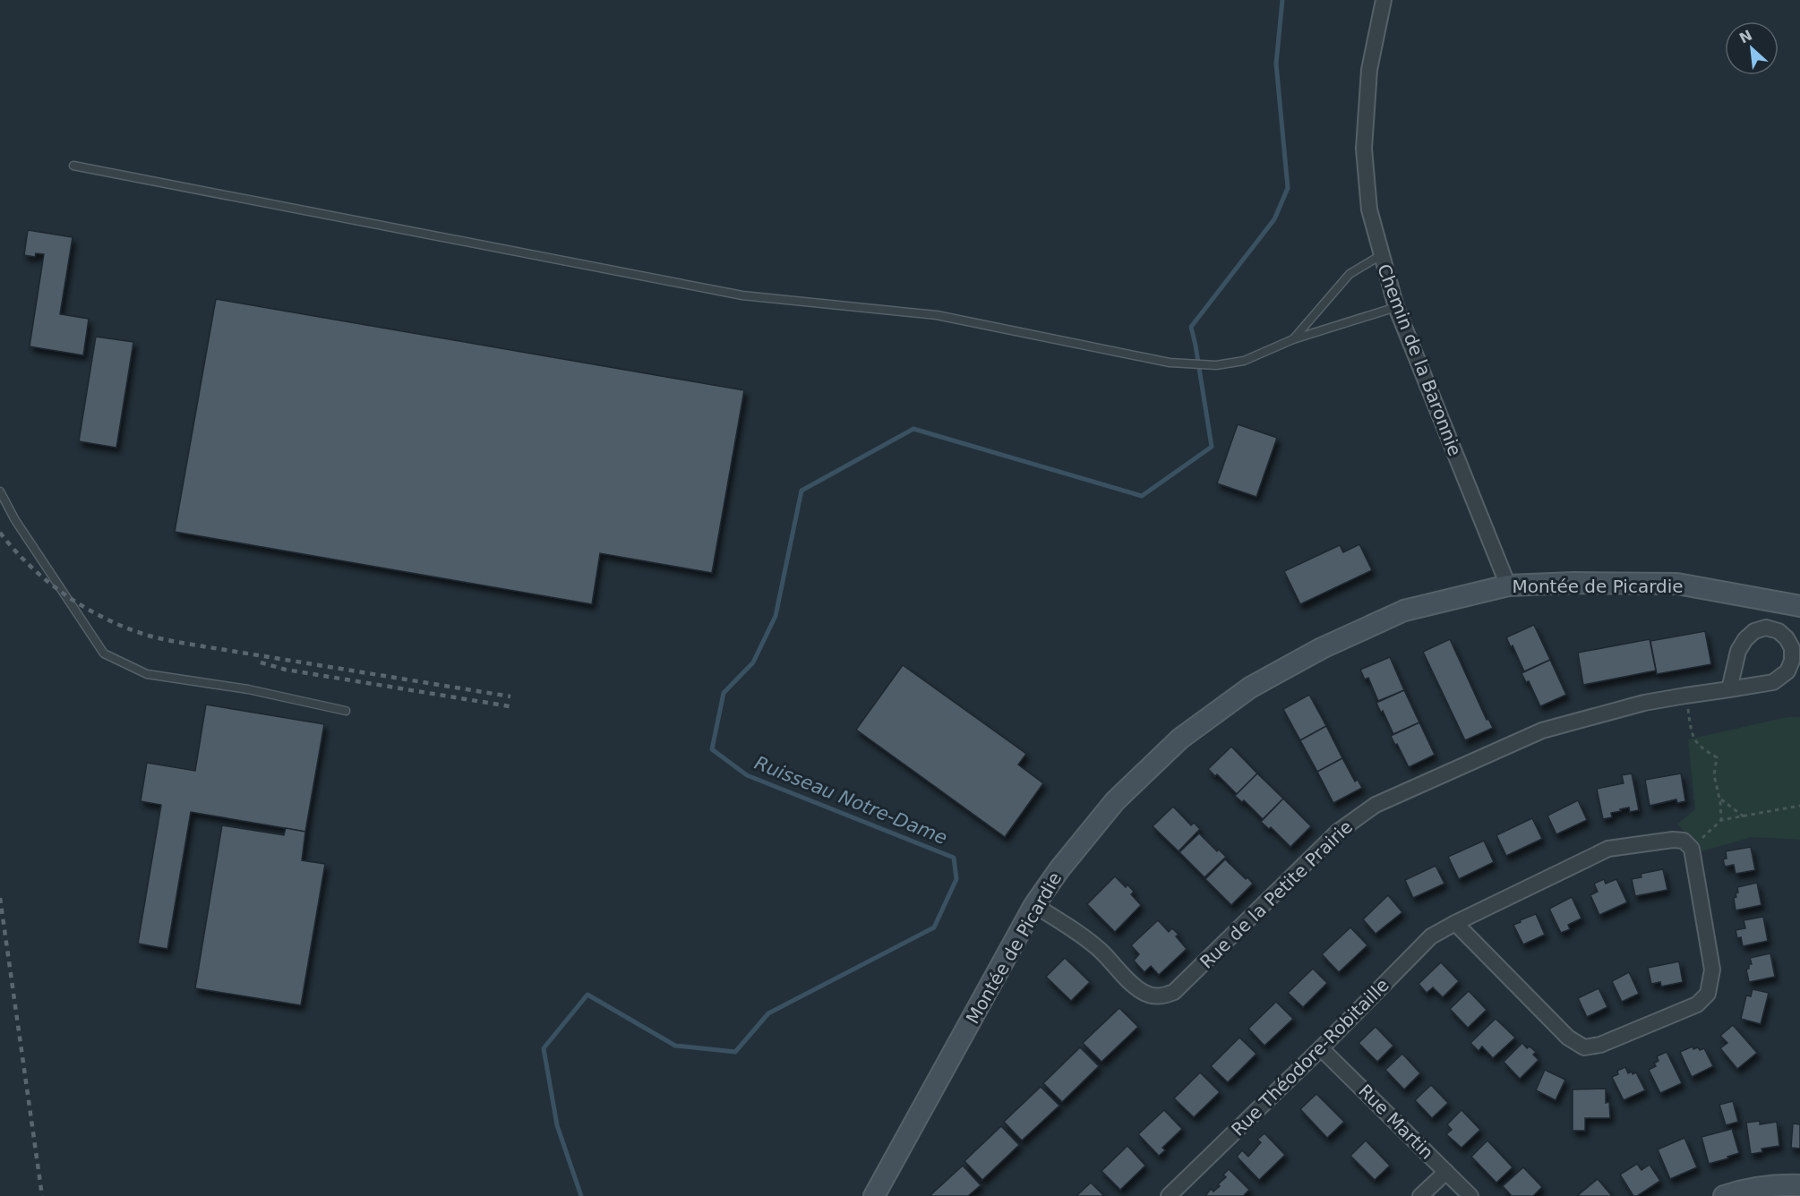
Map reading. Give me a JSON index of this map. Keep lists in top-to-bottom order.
{
  "streets": {
    "street": [
      "Chemin de la Baronnie",
      "Montée de Picardie",
      "Rue de la Petite Prairie",
      "Rue Théodore-Robitaille",
      "Rue Martin"
    ]
  },
  "crossings": [
    ["Chemin de la Baronnie", "Montée de Picardie"],
    ["Montée de Picardie", "Rue de la Petite Prairie"],
    ["Rue Théodore-Robitaille", "Rue Martin"]
  ],
  "water": ["Ruisseau Notre-Dame"],
  "north": "top left"
}
